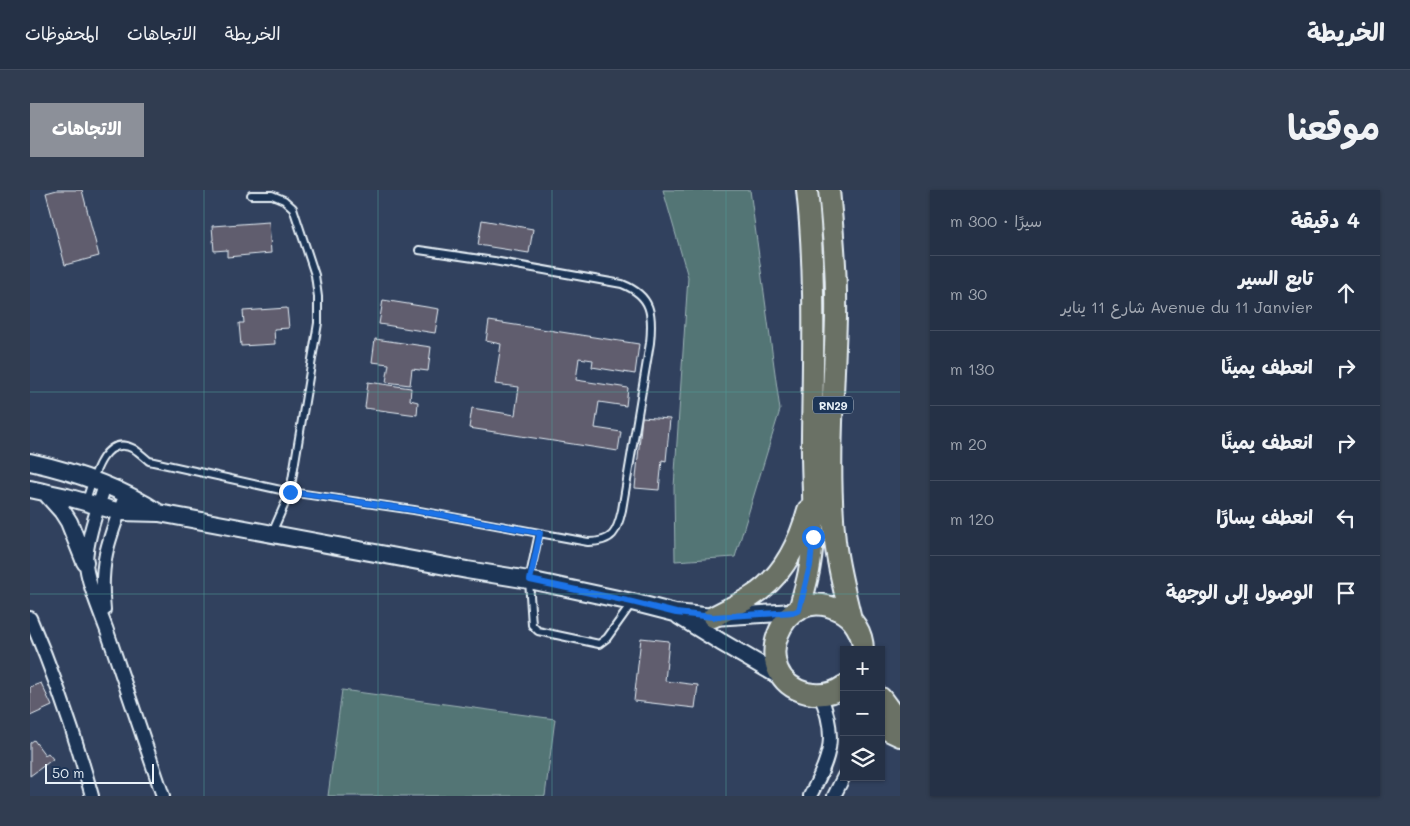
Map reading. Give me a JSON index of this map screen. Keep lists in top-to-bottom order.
{
  "streets": {
    "main road": ["RN29"]
  },
  "scale_bar": "50 m",
  "page": {
    "header": "الخريطة",
    "nav": ["الخريطة", "الاتجاهات", "المحفوظات"],
    "title": "موقعنا",
    "buttons": "الاتجاهات",
    "heading": ["4 دقيقة", "سيرًا · 300 m"],
    "list": [
      ["تابع السير", "Avenue du 11 Janvier شارع 11 يناير", "30 m"],
      ["انعطف يمينًا", "130 m"],
      ["انعطف يمينًا", "20 m"],
      ["انعطف يسارًا", "120 m"],
      "الوصول إلى الوجهة"
    ],
    "map_buttons": ["+", "−"],
    "scale": "50 m"
  }
}
